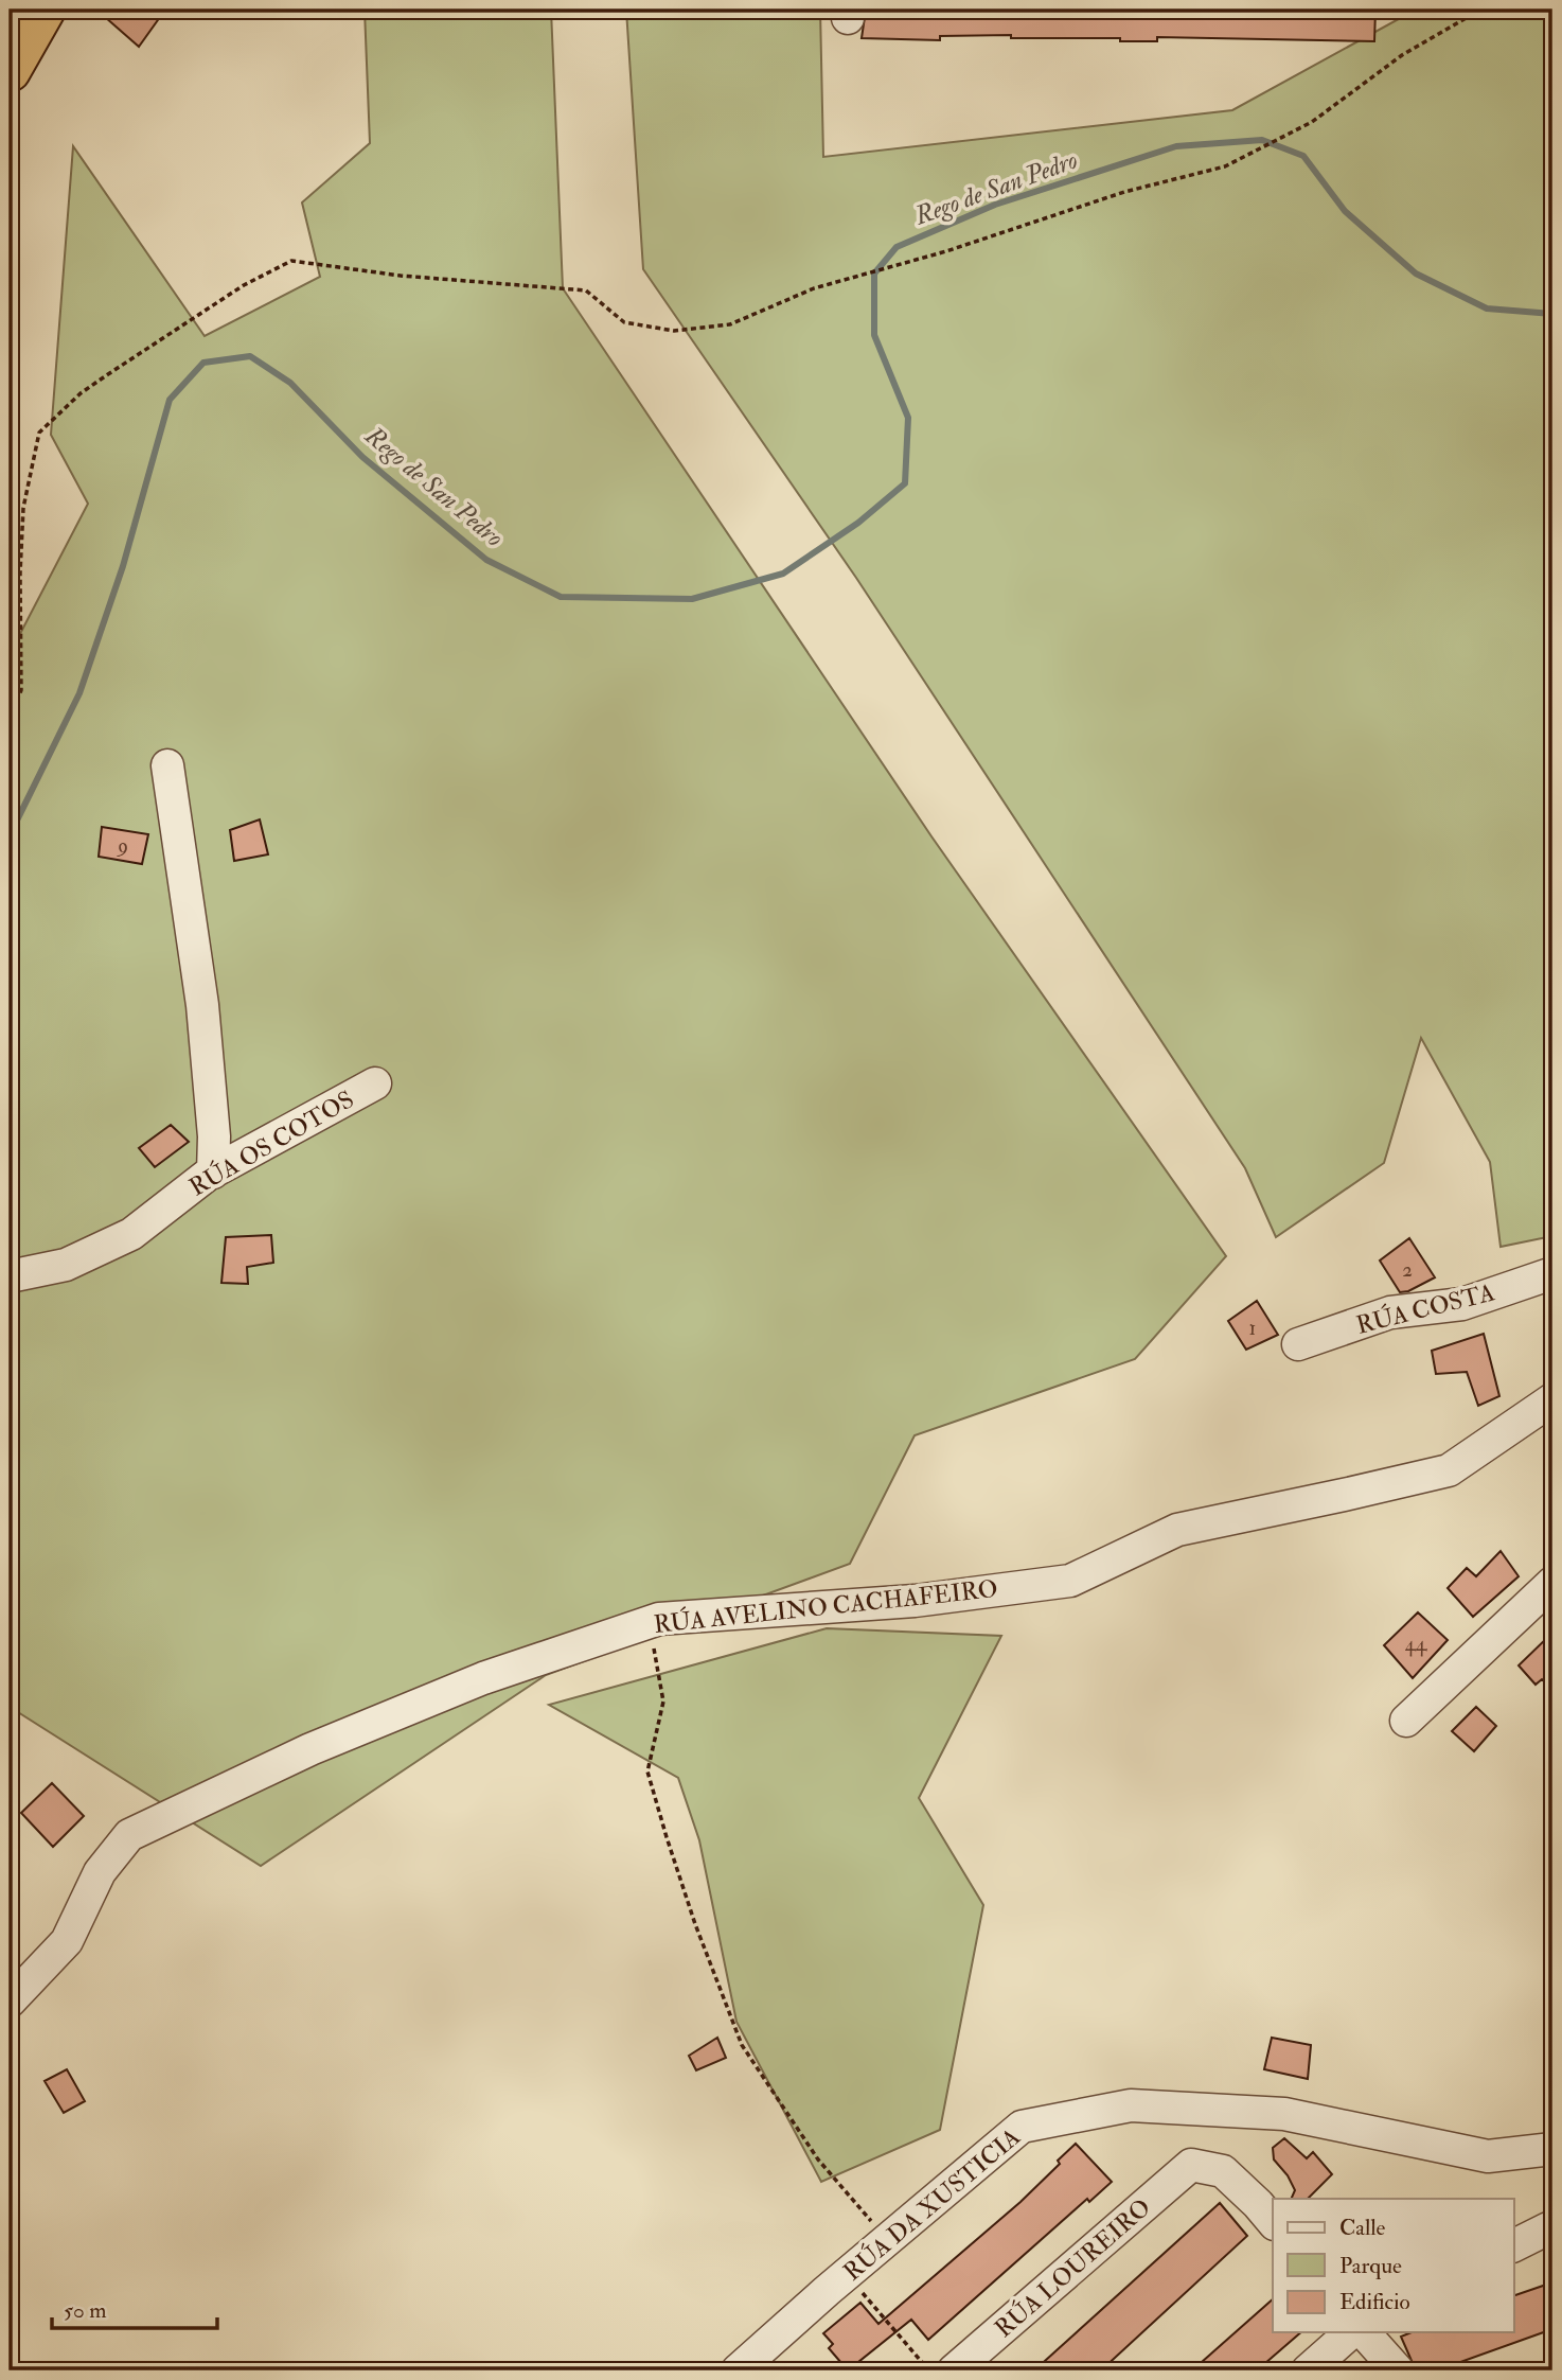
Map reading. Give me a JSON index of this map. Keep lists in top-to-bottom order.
{
  "streets": {
    "street": [
      "RÚA OS COTOS",
      "RÚA COSTA",
      "RÚA AVELINO CACHAFEIRO",
      "RÚA DA XUSTICIA",
      "RÚA LOUREIRO"
    ]
  },
  "water": ["Rego de San Pedro"],
  "house_numbers": [
    "9",
    "2",
    "1",
    "44"
  ],
  "legend": ["Calle", "Parque", "Edificio"],
  "scale_bar": "50 m"
}
